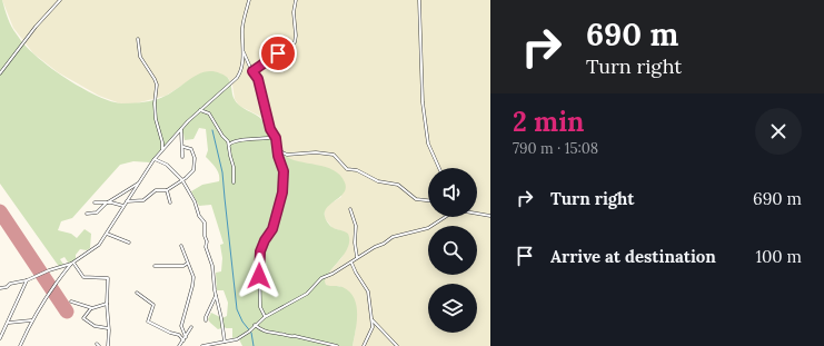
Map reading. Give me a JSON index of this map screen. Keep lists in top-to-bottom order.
{
  "page": {
    "turn": ["690 m", "Turn right"],
    "heading": ["2 min", "790 m · 15:08"],
    "list": [
      {
        "name": "Turn right",
        "value": "690 m"
      },
      {
        "name": "Arrive at destination",
        "value": "100 m"
      }
    ]
  }
}
